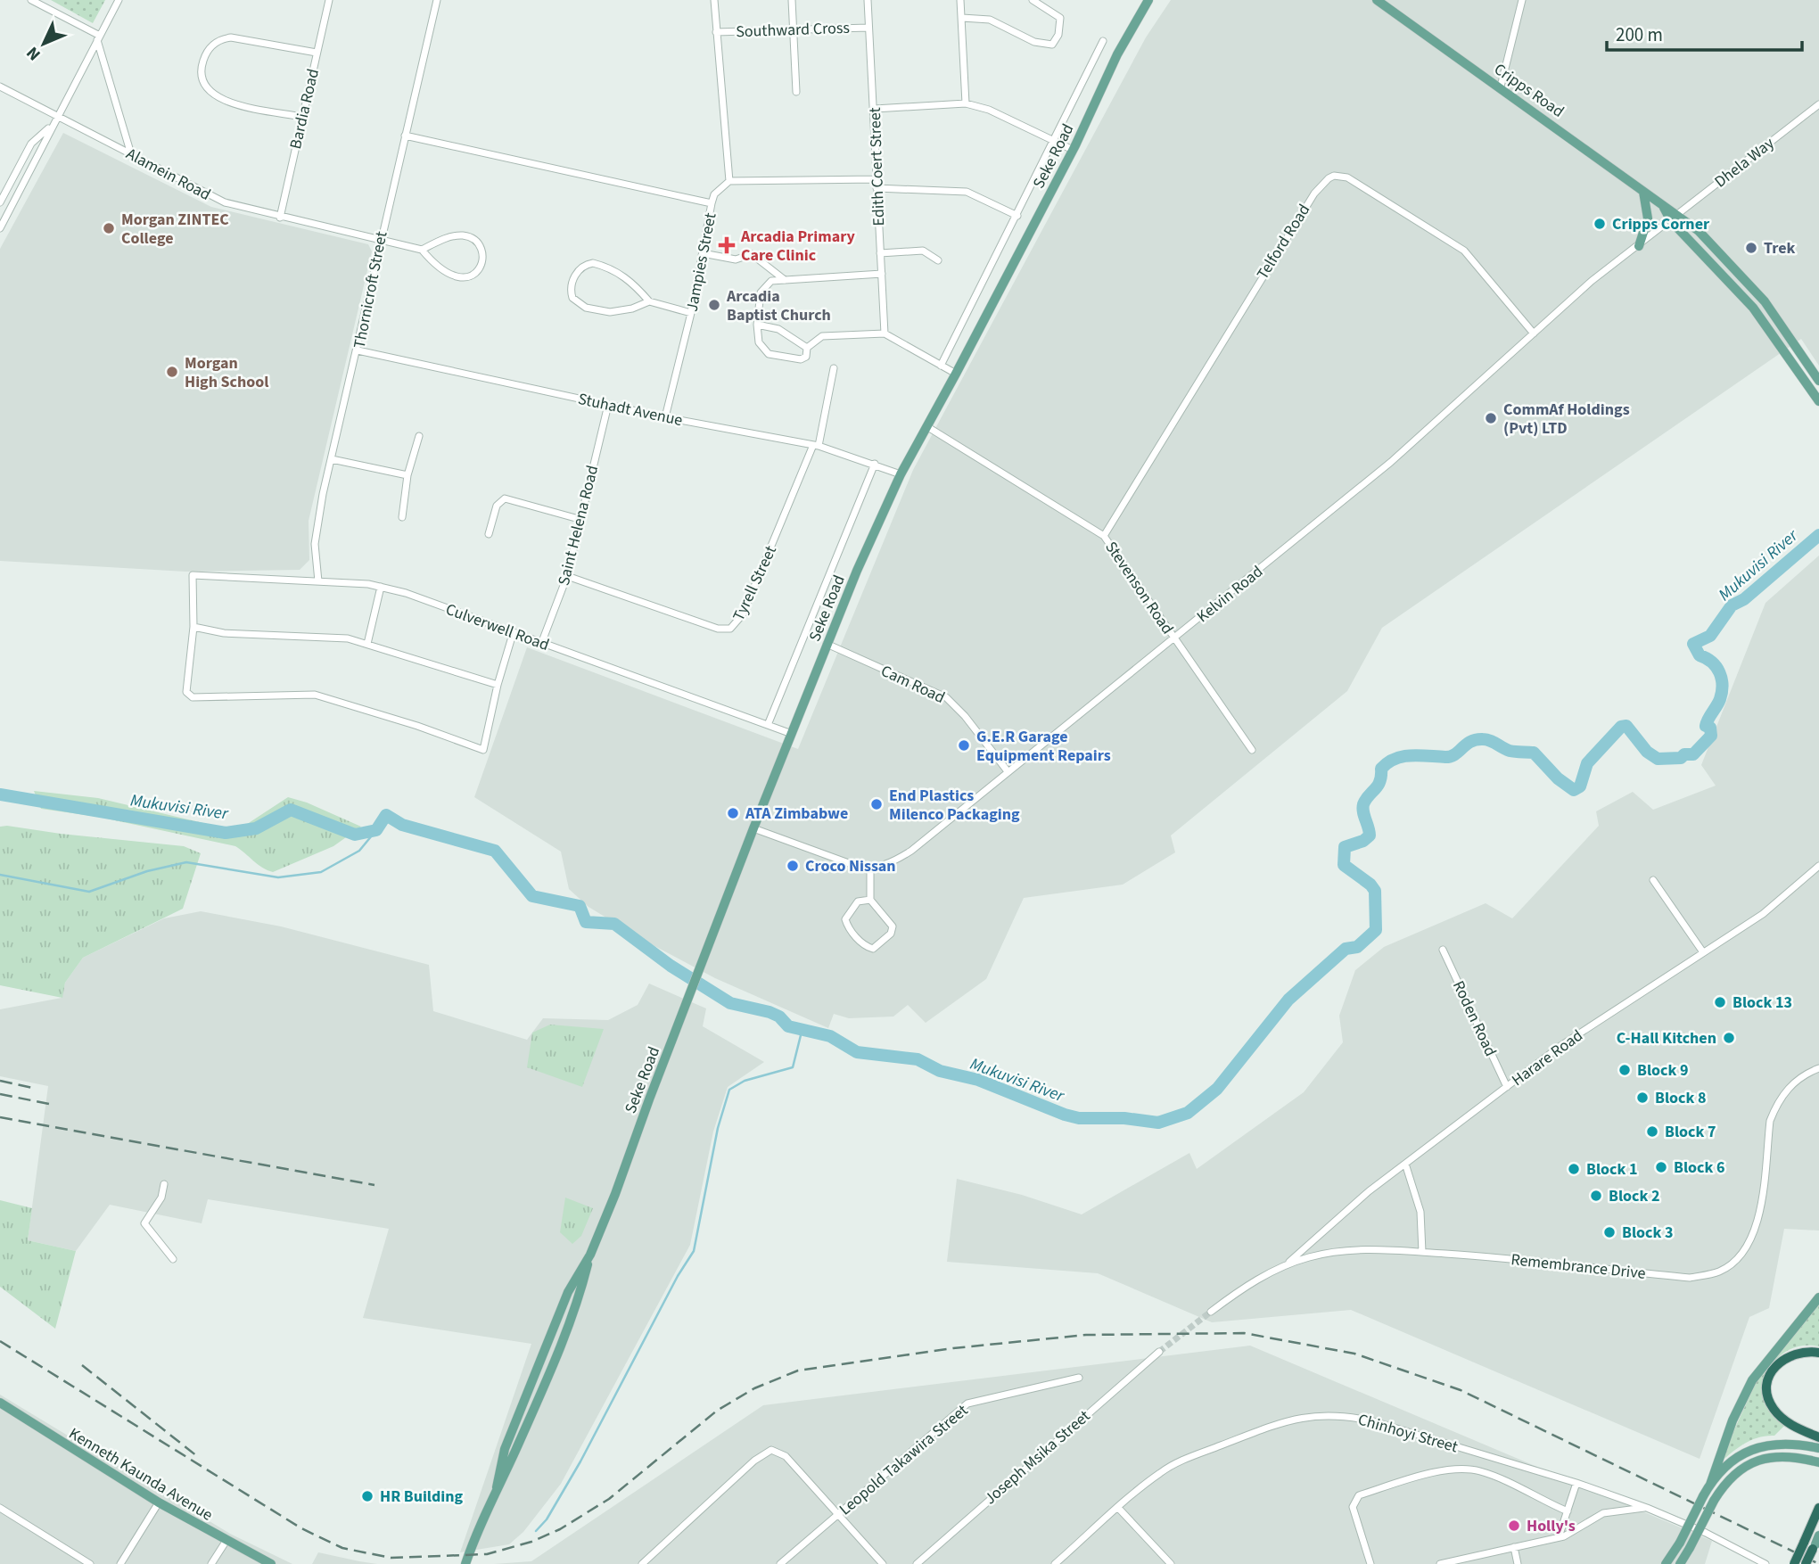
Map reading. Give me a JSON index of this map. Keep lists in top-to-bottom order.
{
  "streets": {
    "main road": ["Cripps Road", "Seke Road", "Kenneth Kaunda Avenue"],
    "street": [
      "Southward Cross",
      "Bardia Road",
      "Dhela Way",
      "Edith Coert Street",
      "Alamein Road",
      "Telford Road",
      "Jampies Street",
      "Thornicroft Street",
      "Stuhadt Avenue",
      "Saint Helena Road",
      "Tyrell Street",
      "Stevenson Road",
      "Kelvin Road",
      "Culverwell Road",
      "Cam Road",
      "Roden Road",
      "Harare Road",
      "Remembrance Drive",
      "Chinhoyi Street",
      "Joseph Msika Street",
      "Leopold Takawira Street"
    ]
  },
  "crossings": [
    ["Southward Cross", "Edith Coert Street"],
    ["Cripps Road", "Dhela Way"],
    ["Cripps Road", "Kelvin Road"],
    ["Bardia Road", "Alamein Road"],
    ["Seke Road", "Stuhadt Avenue"],
    ["Seke Road", "Stevenson Road"],
    ["Seke Road", "Culverwell Road"],
    ["Seke Road", "Cam Road"],
    ["Dhela Way", "Kelvin Road"],
    ["Alamein Road", "Thornicroft Street"],
    ["Telford Road", "Stevenson Road"],
    ["Telford Road", "Kelvin Road"],
    ["Jampies Street", "Stuhadt Avenue"],
    ["Thornicroft Street", "Stuhadt Avenue"],
    ["Thornicroft Street", "Culverwell Road"],
    ["Stuhadt Avenue", "Saint Helena Road"],
    ["Stuhadt Avenue", "Tyrell Street"],
    ["Saint Helena Road", "Tyrell Street"],
    ["Saint Helena Road", "Culverwell Road"],
    ["Stevenson Road", "Kelvin Road"],
    ["Kelvin Road", "Cam Road"],
    ["Roden Road", "Harare Road"],
    ["Harare Road", "Remembrance Drive"]
  ],
  "water": ["Mukuvisi River"],
  "places": {
    "other": [
      "Cripps Corner",
      "Morgan ZINTEC College",
      "Trek",
      "Arcadia Baptist Church",
      "Morgan High School",
      "CommAf Holdings (Pvt) LTD",
      "G.E.R Garage Equipment Repairs",
      "End Plastics Milenco Packaging",
      "ATA Zimbabwe",
      "Croco Nissan",
      "Block 13",
      "C-Hall Kitchen",
      "Block 9",
      "Block 8",
      "Block 7",
      "Block 6",
      "Block 1",
      "Block 2",
      "Block 3",
      "HR Building",
      "Holly's"
    ],
    "health": ["Arcadia Primary Care Clinic"]
  },
  "scale_bar": "200 m",
  "north": "bottom left"
}
